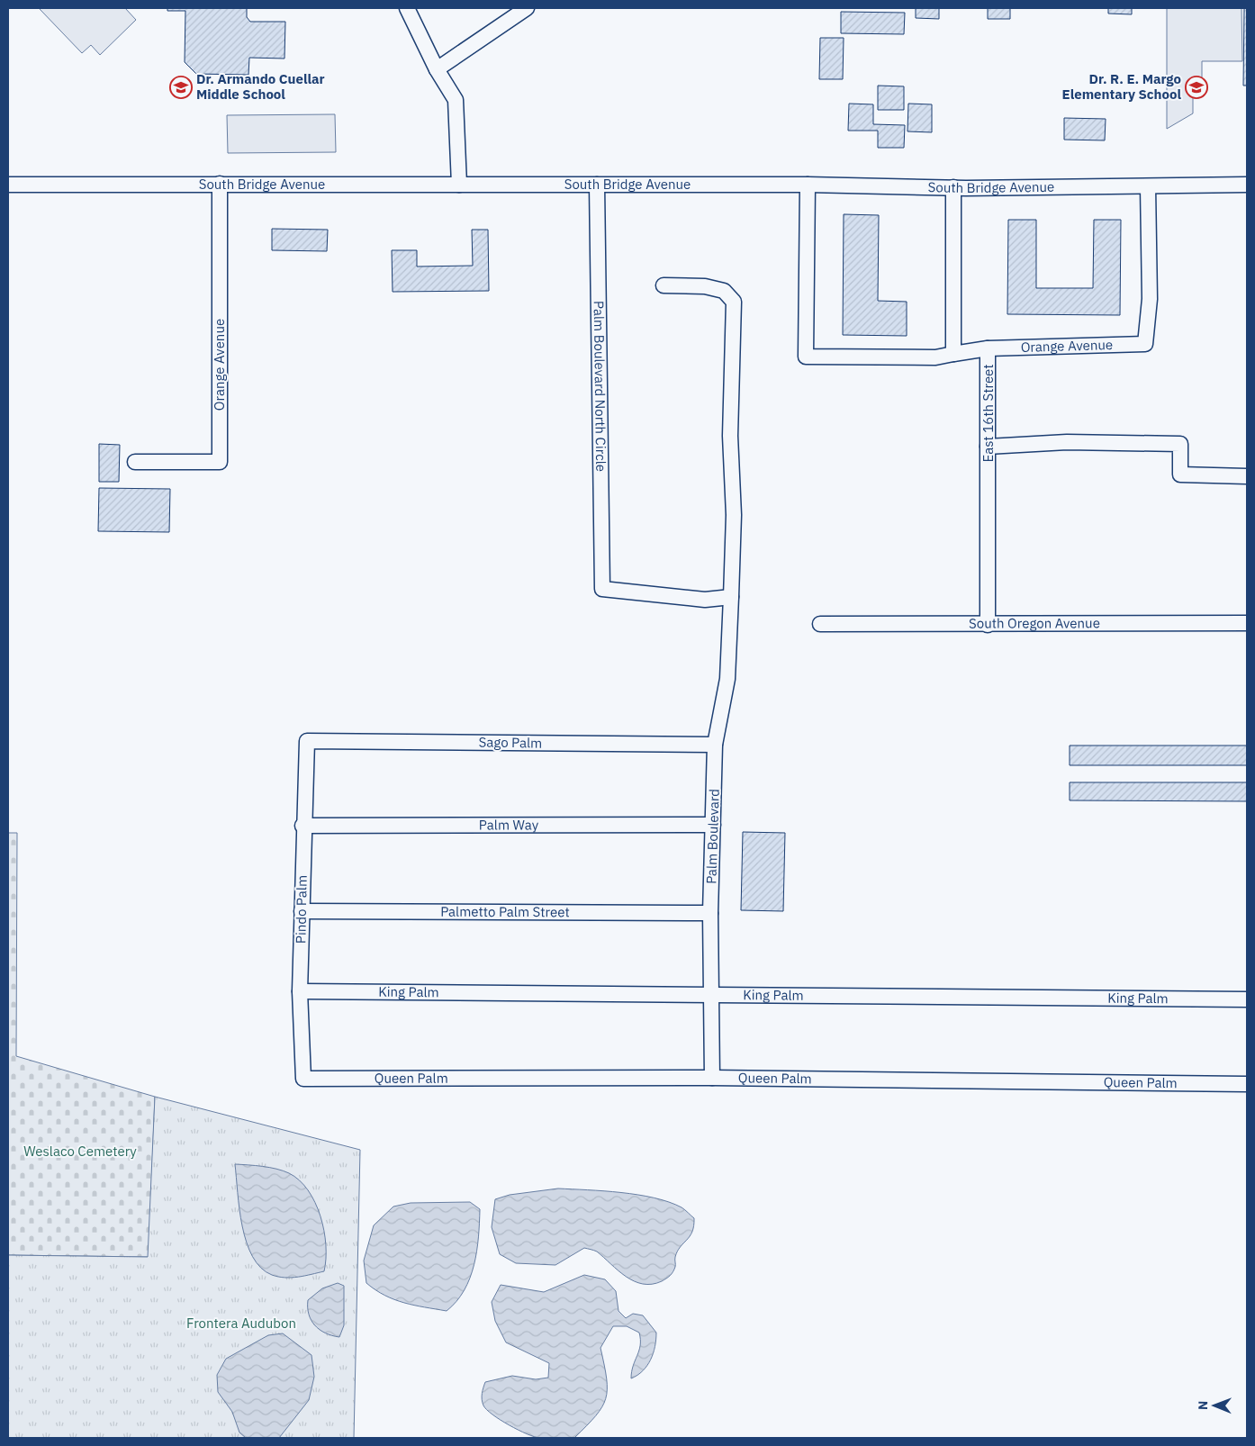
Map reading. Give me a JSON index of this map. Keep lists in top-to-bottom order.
{
  "streets": {
    "street": [
      "South Bridge Avenue",
      "Orange Avenue",
      "Palm Boulevard North Circle",
      "East 16th Street",
      "South Oregon Avenue",
      "Sago Palm",
      "Palm Way",
      "Palm Boulevard",
      "Pindo Palm",
      "Palmetto Palm Street",
      "King Palm",
      "Queen Palm"
    ]
  },
  "crossings": [
    ["South Bridge Avenue", "Orange Avenue"],
    ["South Bridge Avenue", "Palm Boulevard North Circle"],
    ["South Bridge Avenue", "East 16th Street"],
    ["Orange Avenue", "East 16th Street"],
    ["Palm Boulevard North Circle", "Palm Boulevard"],
    ["East 16th Street", "South Oregon Avenue"],
    ["Sago Palm", "Palm Boulevard"],
    ["Sago Palm", "Pindo Palm"],
    ["Palm Way", "Palm Boulevard"],
    ["Palm Way", "Pindo Palm"],
    ["Palm Boulevard", "Palmetto Palm Street"],
    ["Palm Boulevard", "King Palm"],
    ["Palm Boulevard", "Queen Palm"],
    ["Pindo Palm", "Palmetto Palm Street"],
    ["Pindo Palm", "King Palm"],
    ["Pindo Palm", "Queen Palm"]
  ],
  "parks": ["Weslaco Cemetery", "Frontera Audubon"],
  "places": {
    "school or university": ["Dr. Armando Cuellar Middle School", "Dr. R. E. Margo Elementary School"]
  },
  "north": "left"
}
